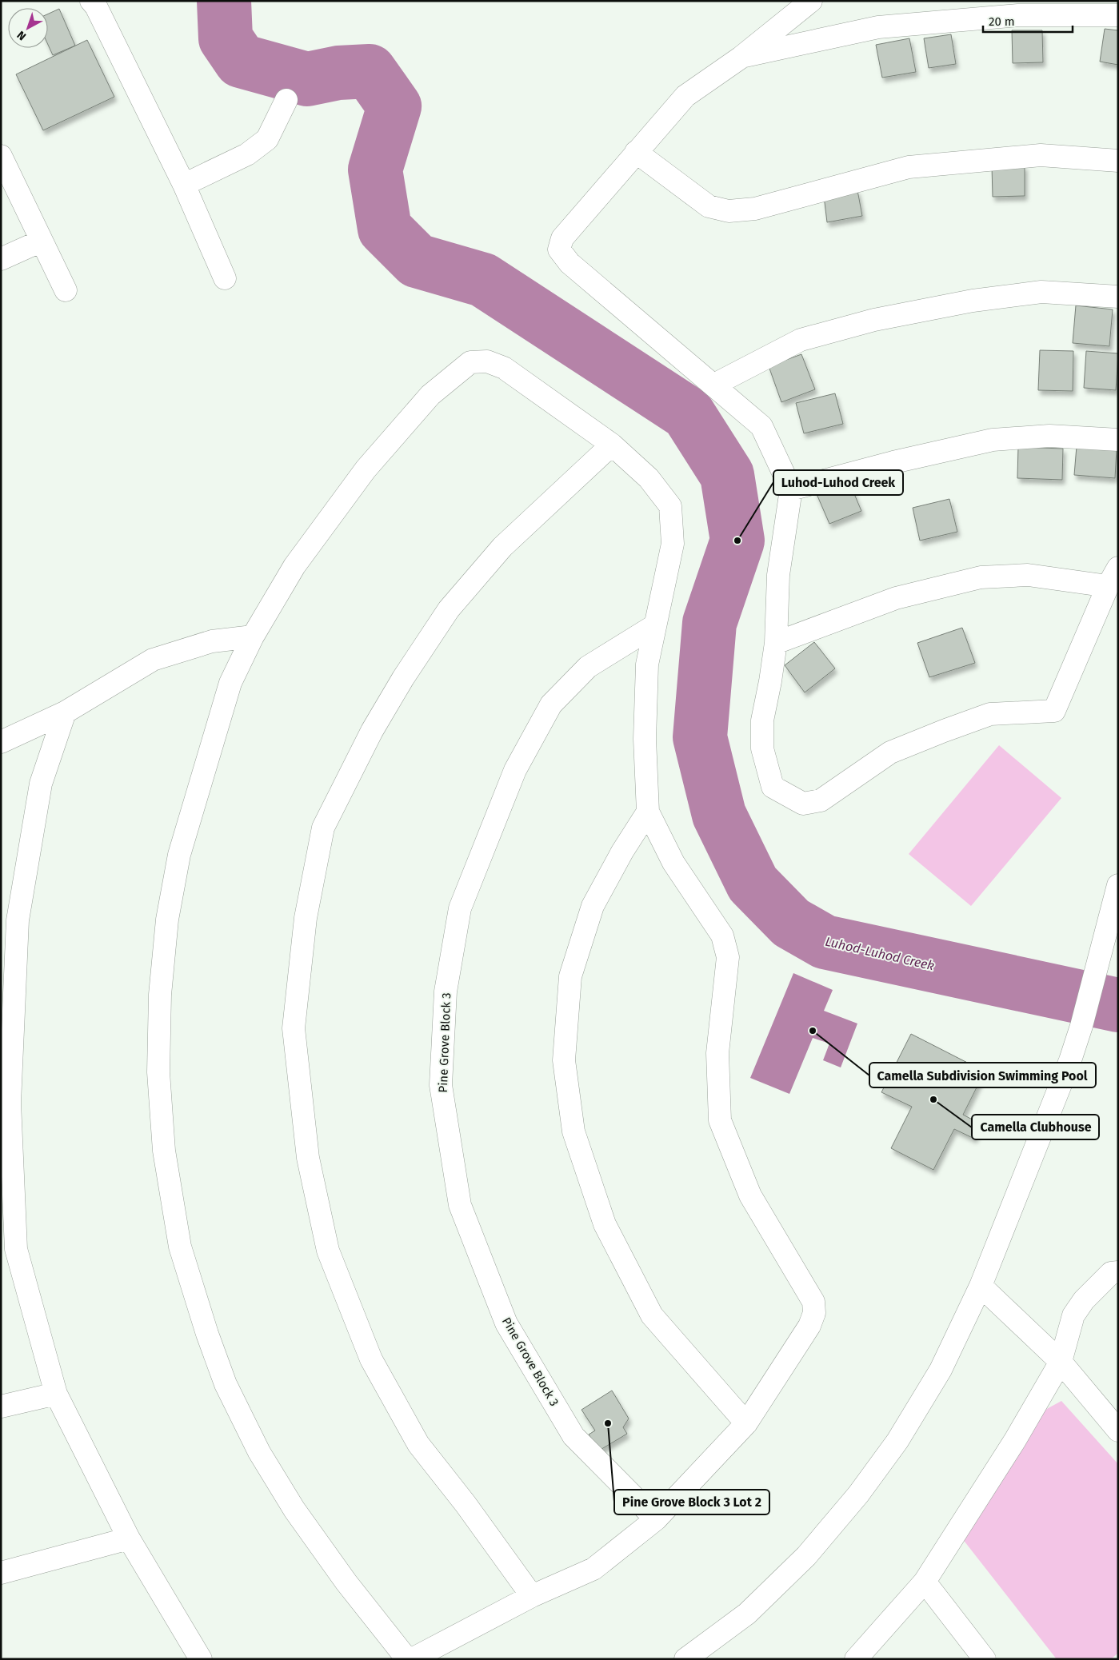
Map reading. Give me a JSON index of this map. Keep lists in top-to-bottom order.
{
  "streets": {
    "street": ["Pine Grove Block 3"]
  },
  "water": ["Luhod-Luhod Creek"],
  "places": [
    "Luhod-Luhod Creek",
    "Camella Subdivision Swimming Pool",
    "Camella Clubhouse",
    "Pine Grove Block 3 Lot 2"
  ],
  "scale_bar": "20 m",
  "north": "bottom left"
}
